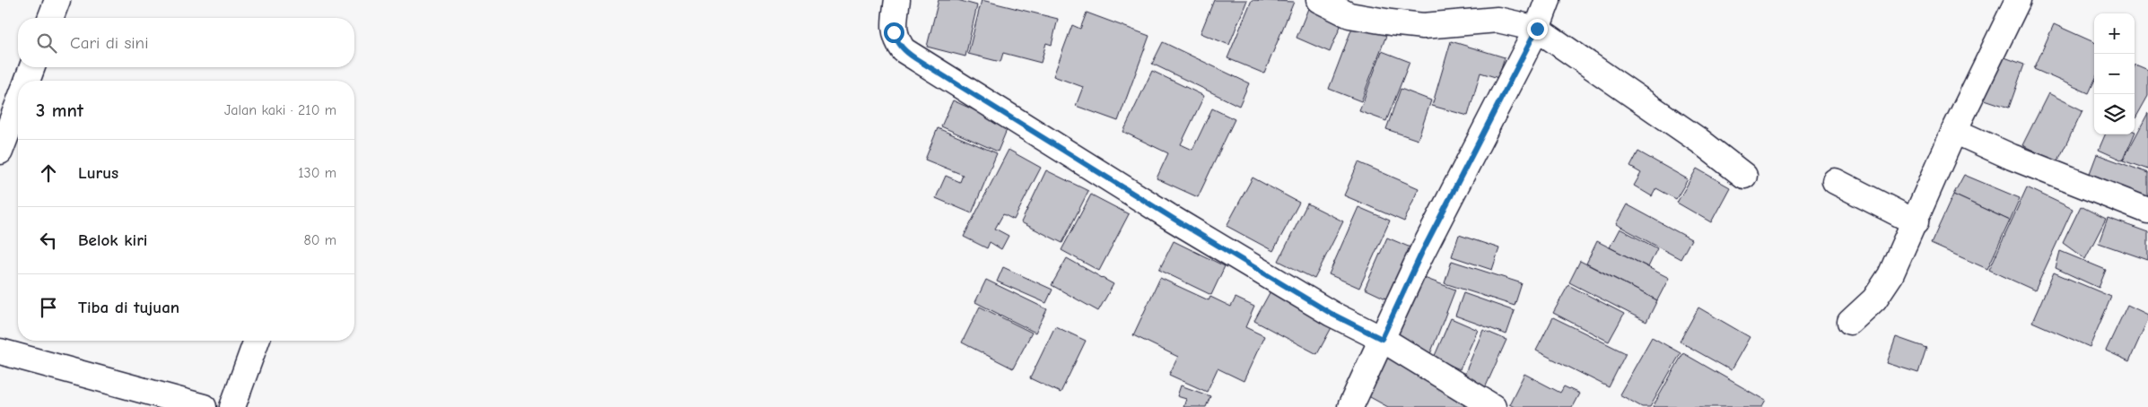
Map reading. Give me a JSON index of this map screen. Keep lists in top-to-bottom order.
{
  "page": {
    "map_buttons": ["+", "−"],
    "search": "Cari di sini",
    "heading": ["3 mnt", "Jalan kaki · 210 m"],
    "list": [
      ["Lurus", "130 m"],
      ["Belok kiri", "80 m"],
      "Tiba di tujuan"
    ]
  }
}
